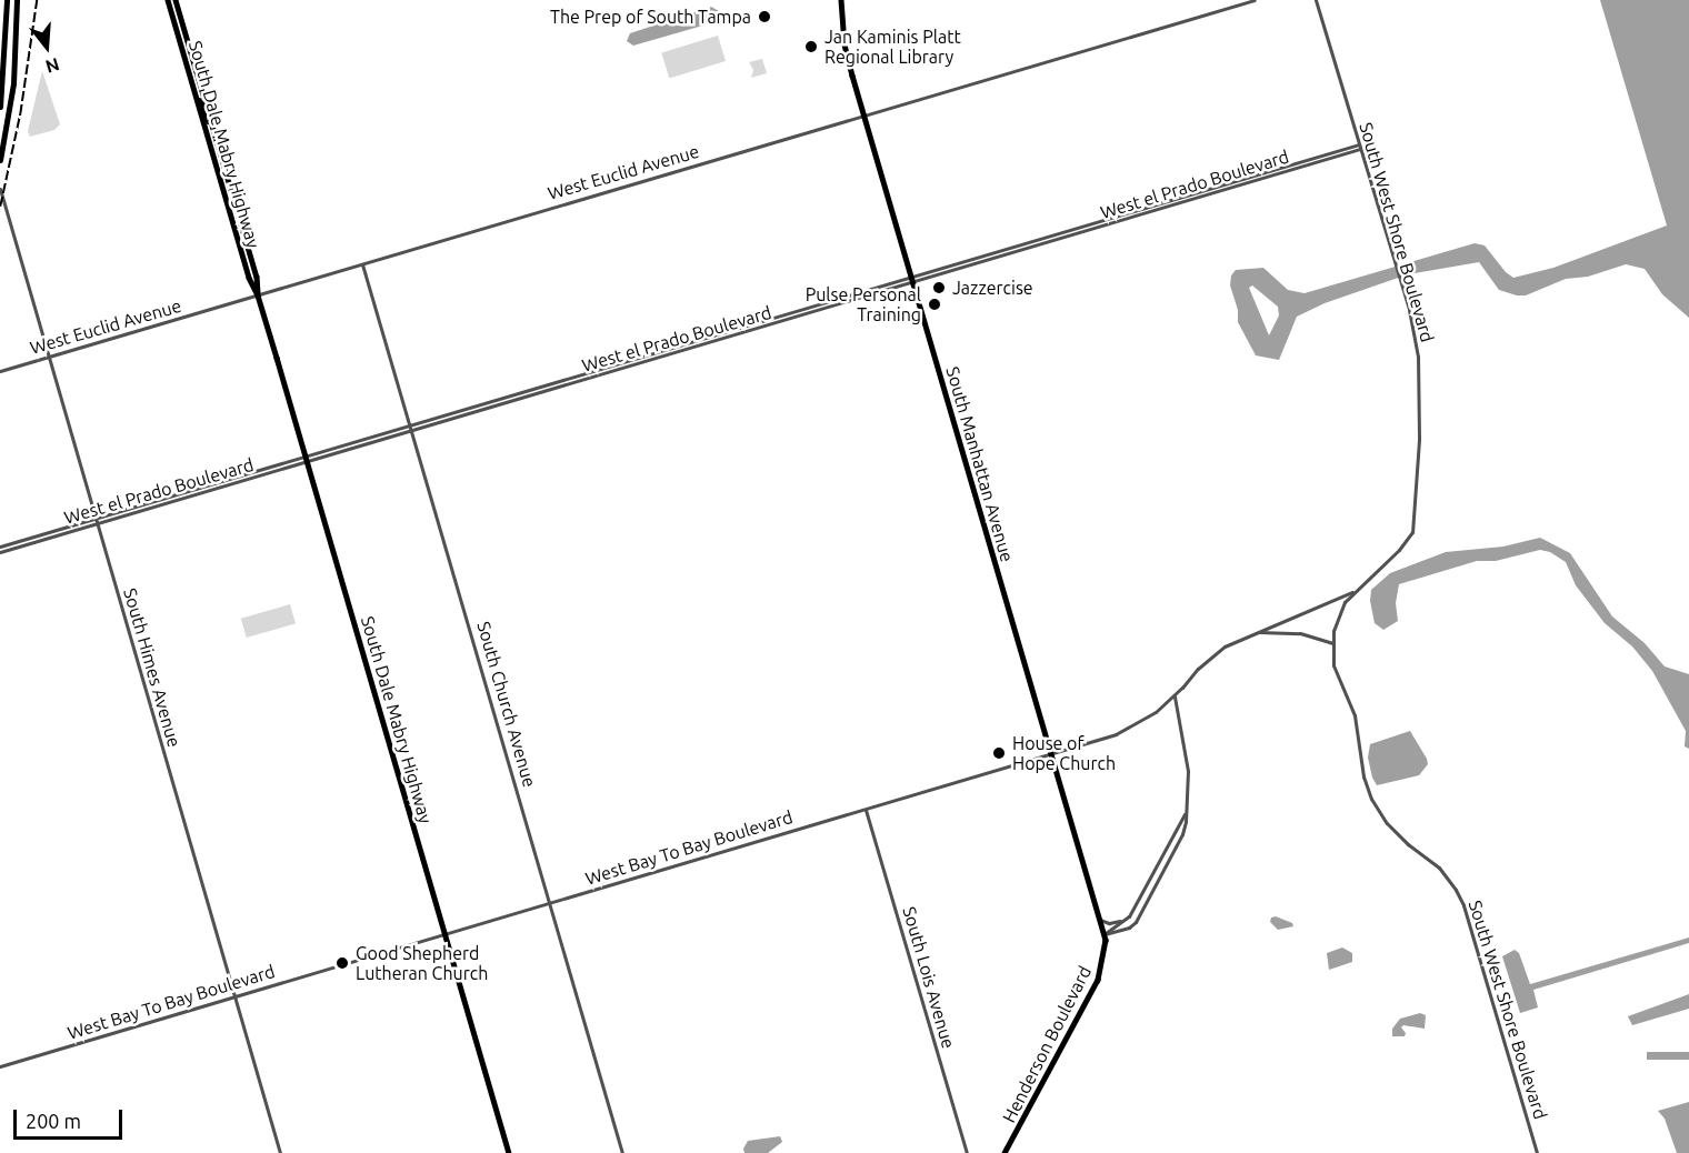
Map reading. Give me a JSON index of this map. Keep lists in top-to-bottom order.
{
  "streets": {
    "main road": ["South Dale Mabry Highway", "South Manhattan Avenue", "Henderson Boulevard"],
    "street": [
      "West Euclid Avenue",
      "West el Prado Boulevard",
      "South West Shore Boulevard",
      "South Himes Avenue",
      "South Church Avenue",
      "West Bay To Bay Boulevard",
      "South Lois Avenue"
    ]
  },
  "crossings": [
    ["South Dale Mabry Highway", "West Euclid Avenue"],
    ["South Dale Mabry Highway", "West el Prado Boulevard"],
    ["South Dale Mabry Highway", "West Bay To Bay Boulevard"],
    ["West Euclid Avenue", "South Manhattan Avenue"],
    ["West Euclid Avenue", "South Himes Avenue"],
    ["West Euclid Avenue", "South Church Avenue"],
    ["West el Prado Boulevard", "South West Shore Boulevard"],
    ["West el Prado Boulevard", "South Manhattan Avenue"],
    ["West el Prado Boulevard", "South Himes Avenue"],
    ["West el Prado Boulevard", "South Church Avenue"],
    ["South West Shore Boulevard", "West Bay To Bay Boulevard"],
    ["South Manhattan Avenue", "West Bay To Bay Boulevard"],
    ["South Manhattan Avenue", "Henderson Boulevard"],
    ["South Himes Avenue", "West Bay To Bay Boulevard"],
    ["South Church Avenue", "West Bay To Bay Boulevard"],
    ["West Bay To Bay Boulevard", "South Lois Avenue"]
  ],
  "places": [
    "The Prep of South Tampa",
    "Jan Kaminis Platt Regional Library",
    "Jazzercise",
    "Pulse Personal Training",
    "House of Hope Church",
    "Good Shepherd Lutheran Church"
  ],
  "scale_bar": "200 m",
  "north": "bottom"
}
